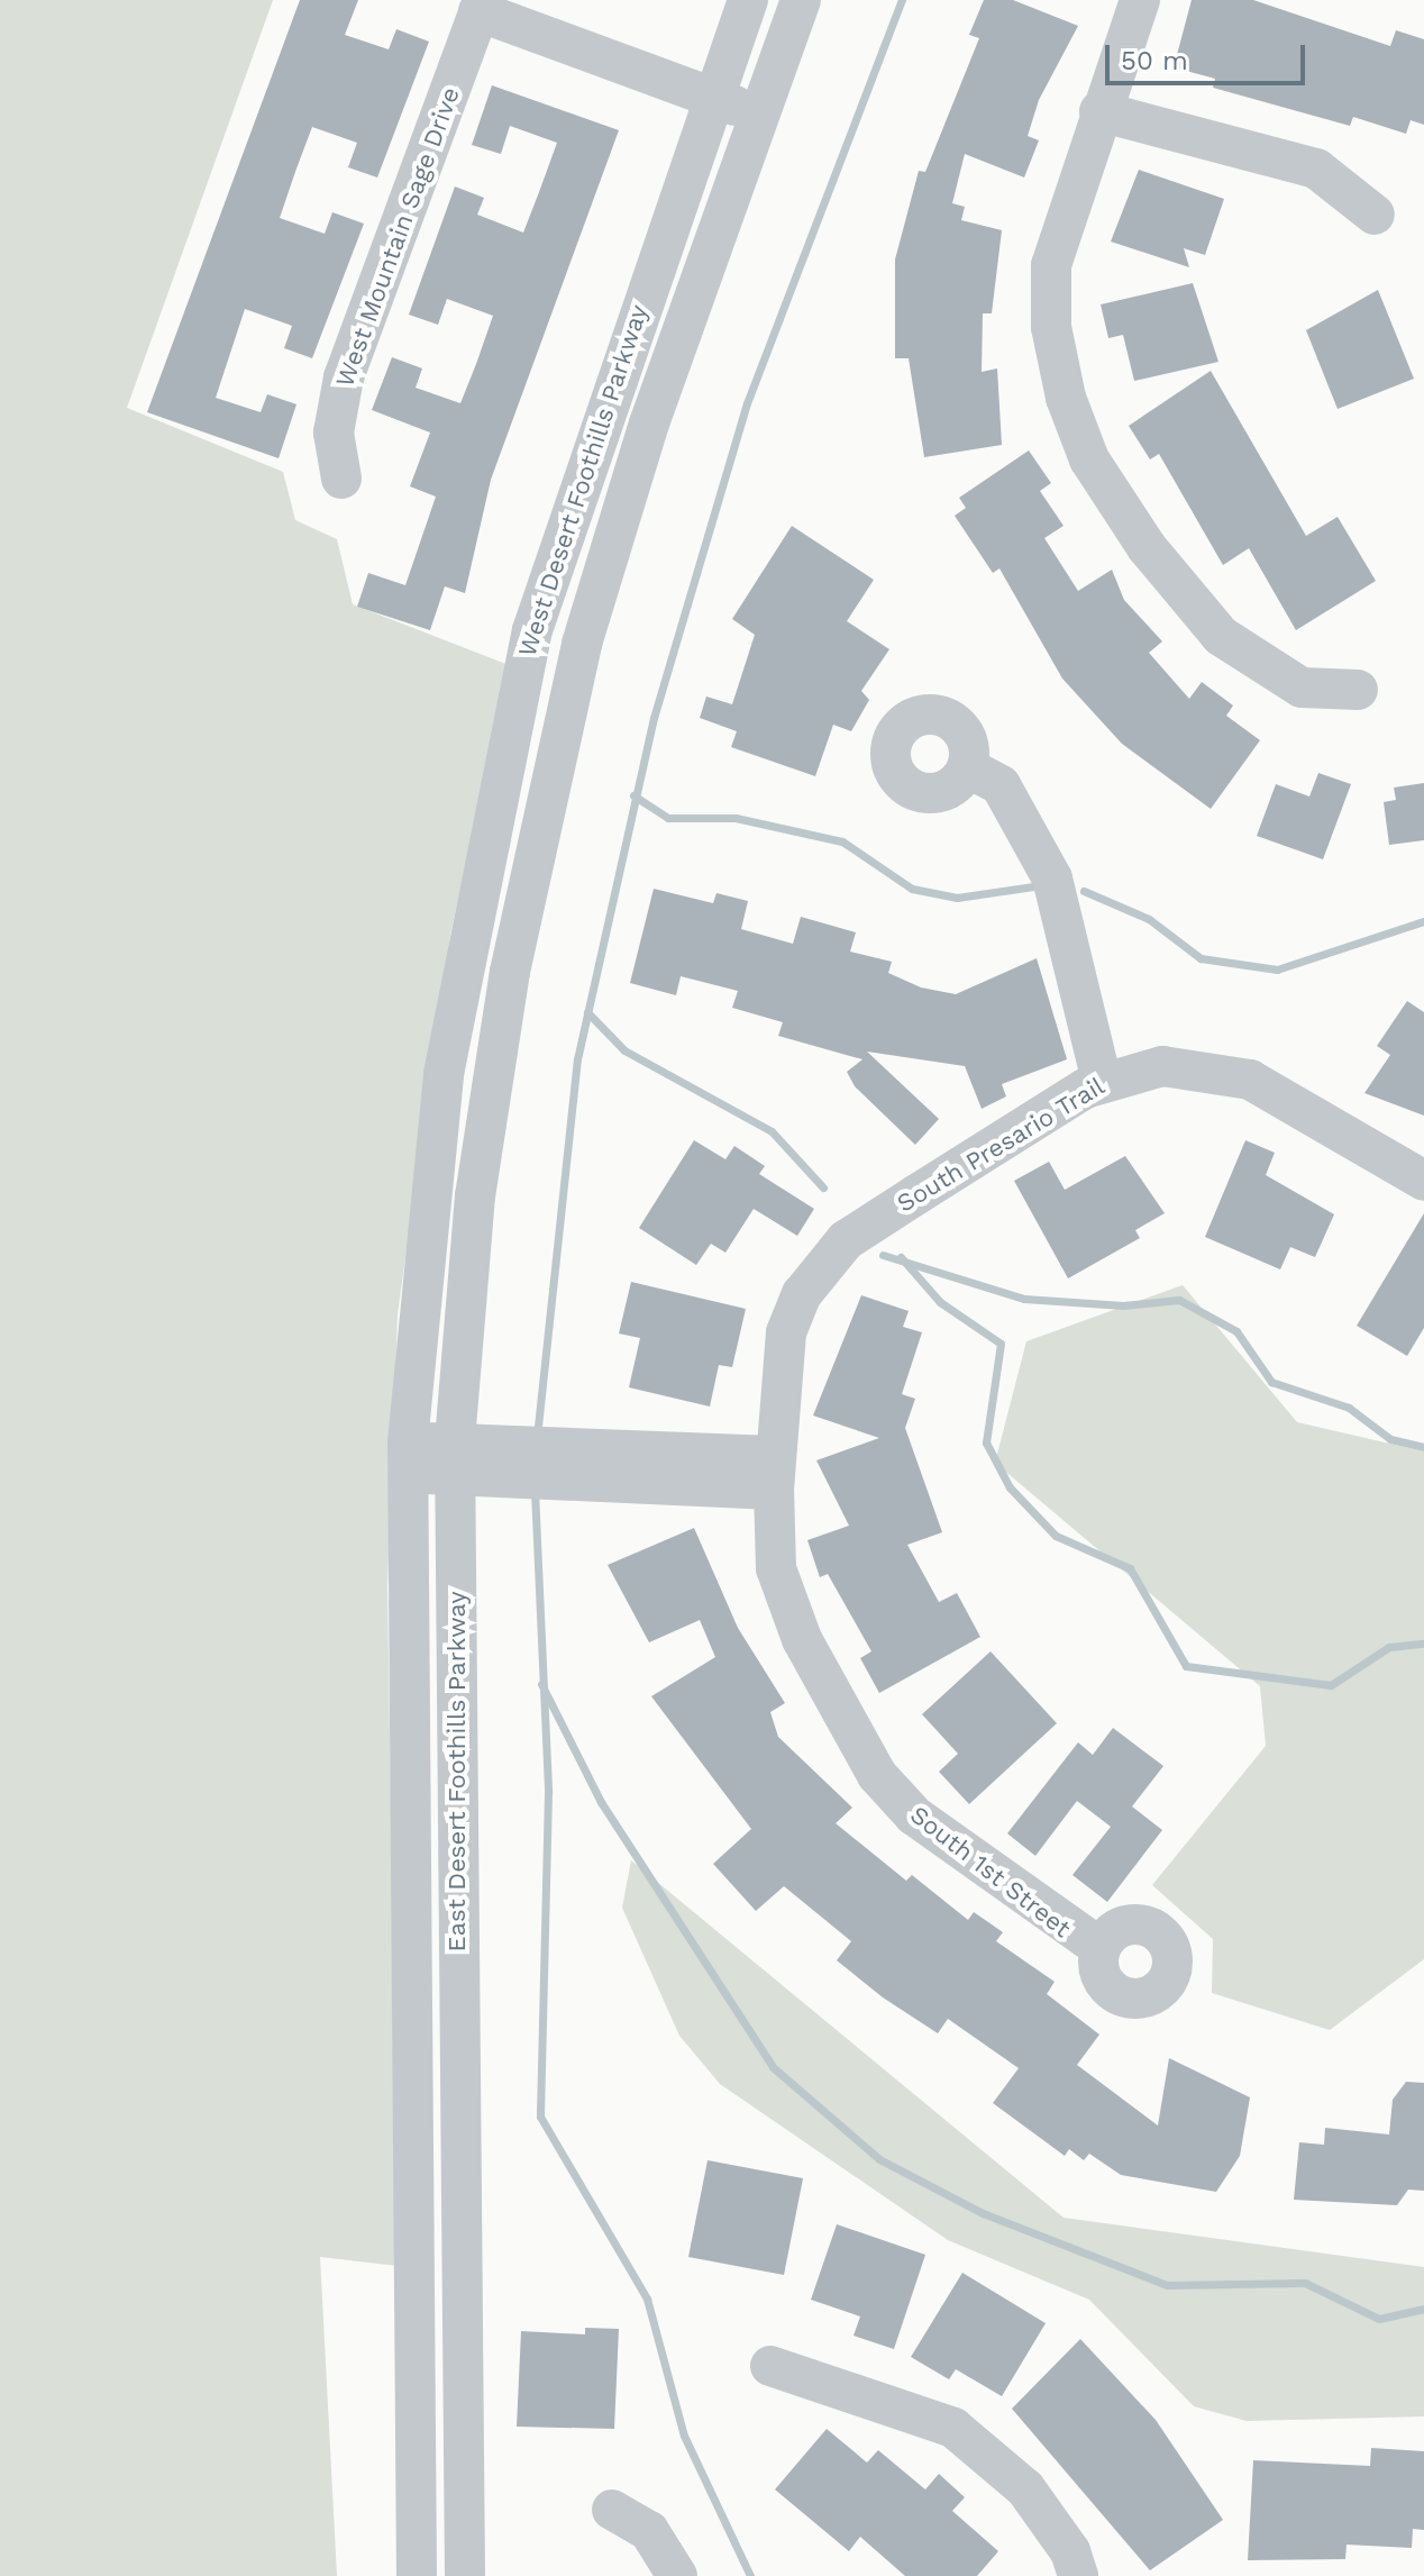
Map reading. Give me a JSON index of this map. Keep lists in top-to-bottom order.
{
  "streets": {
    "street": [
      "West Mountain Sage Drive",
      "West Desert Foothills Parkway",
      "South Presario Trail",
      "East Desert Foothills Parkway",
      "South 1st Street"
    ]
  },
  "crossings": [
    ["West Desert Foothills Parkway", "East Desert Foothills Parkway"],
    ["South Presario Trail", "South 1st Street"]
  ],
  "scale_bar": "50 m"
}
